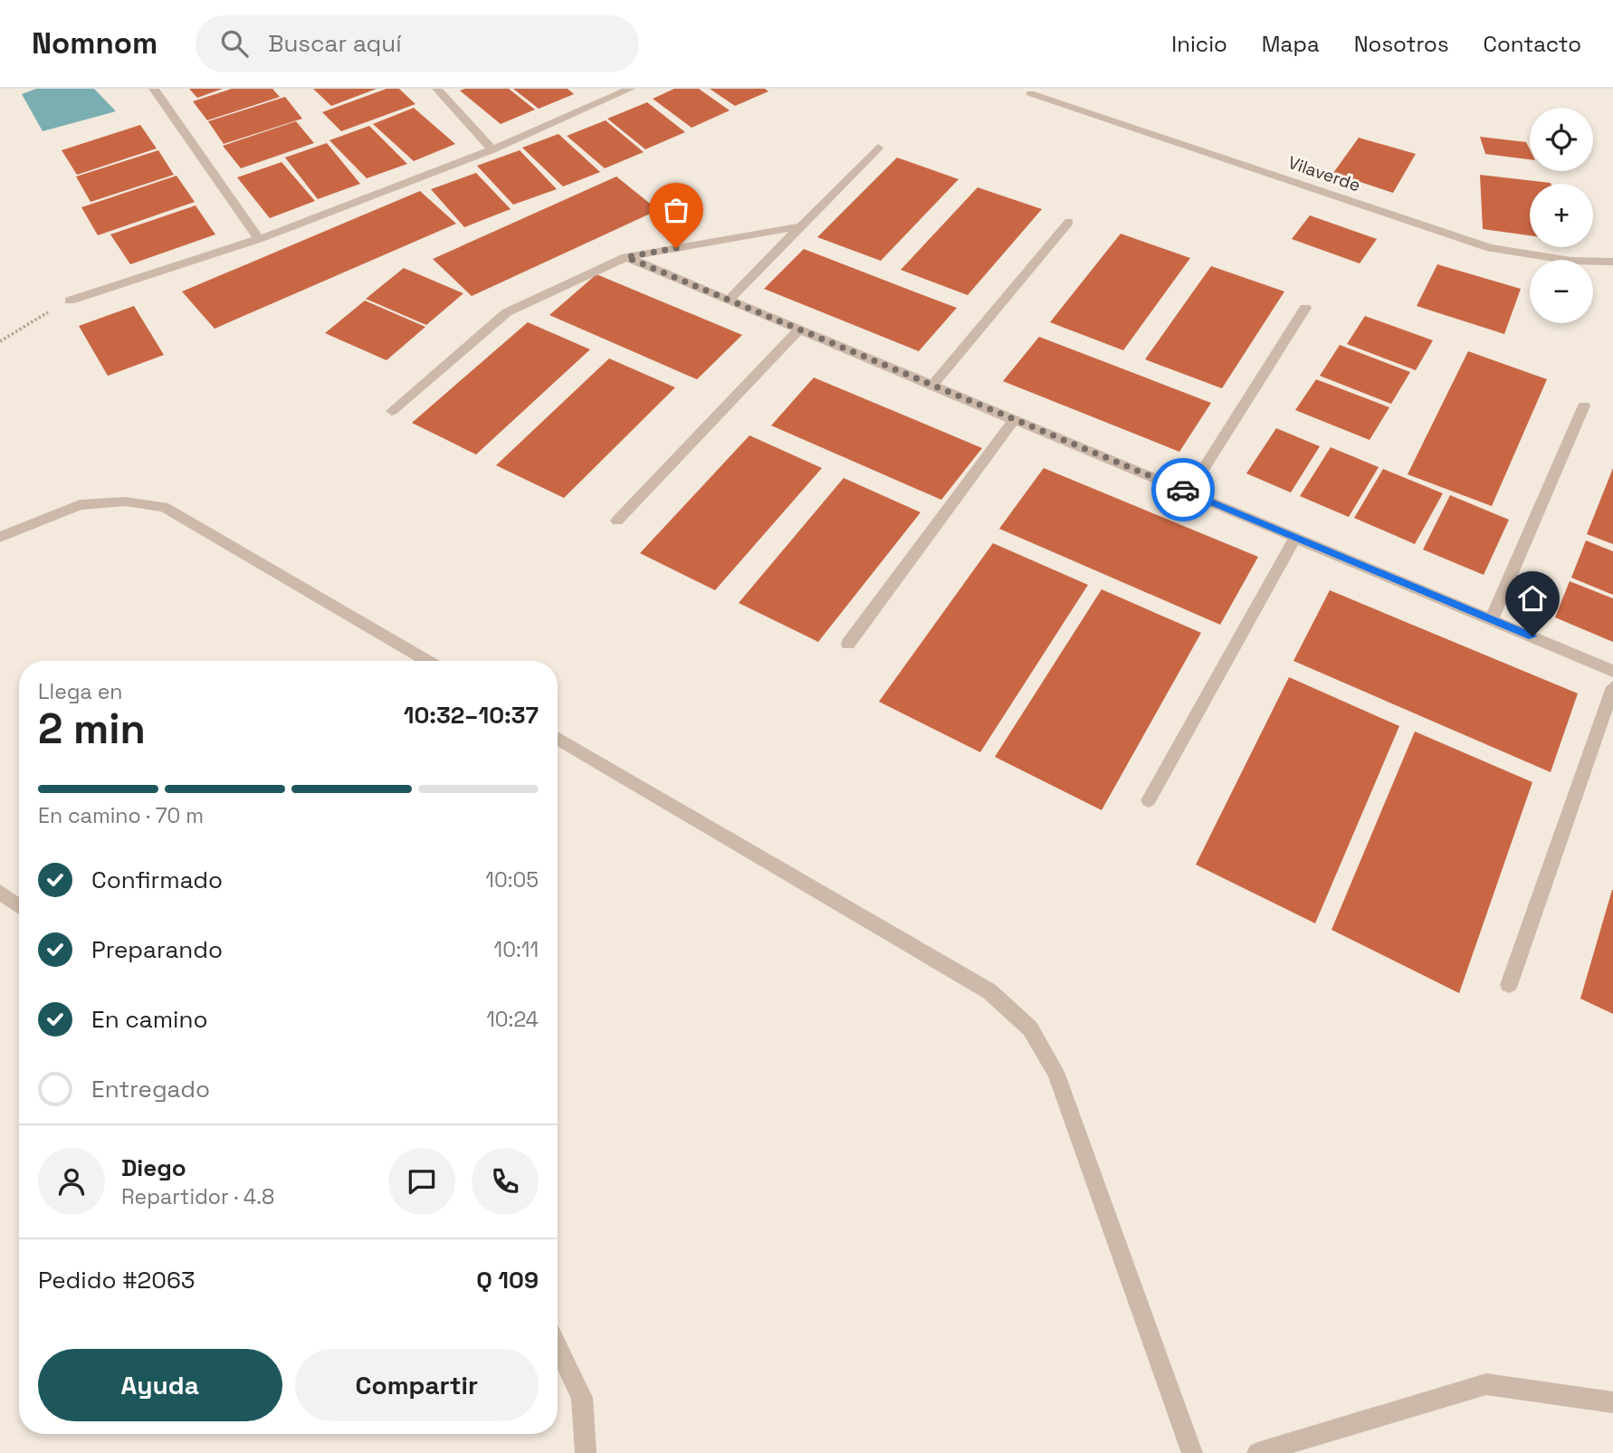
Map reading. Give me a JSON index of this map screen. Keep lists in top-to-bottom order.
{
  "streets": {
    "street": ["Vilaverde"]
  },
  "page": {
    "header": "Nomnom",
    "search": "Buscar aquí",
    "nav": [
      "Inicio",
      "Mapa",
      "Nosotros",
      "Contacto"
    ],
    "map_buttons": ["+", "−"],
    "heading": ["2 min", "Llega en", "10:32–10:37"],
    "panel": [
      "Diego",
      "Repartidor · 4.8",
      "Pedido #2063",
      "Q 109"
    ],
    "bar": "En camino · 70 m",
    "list": [
      ["Confirmado", "10:05"],
      ["Preparando", "10:11"],
      ["En camino", "10:24"],
      "Entregado"
    ],
    "buttons": ["Ayuda", "Compartir"]
  }
}
